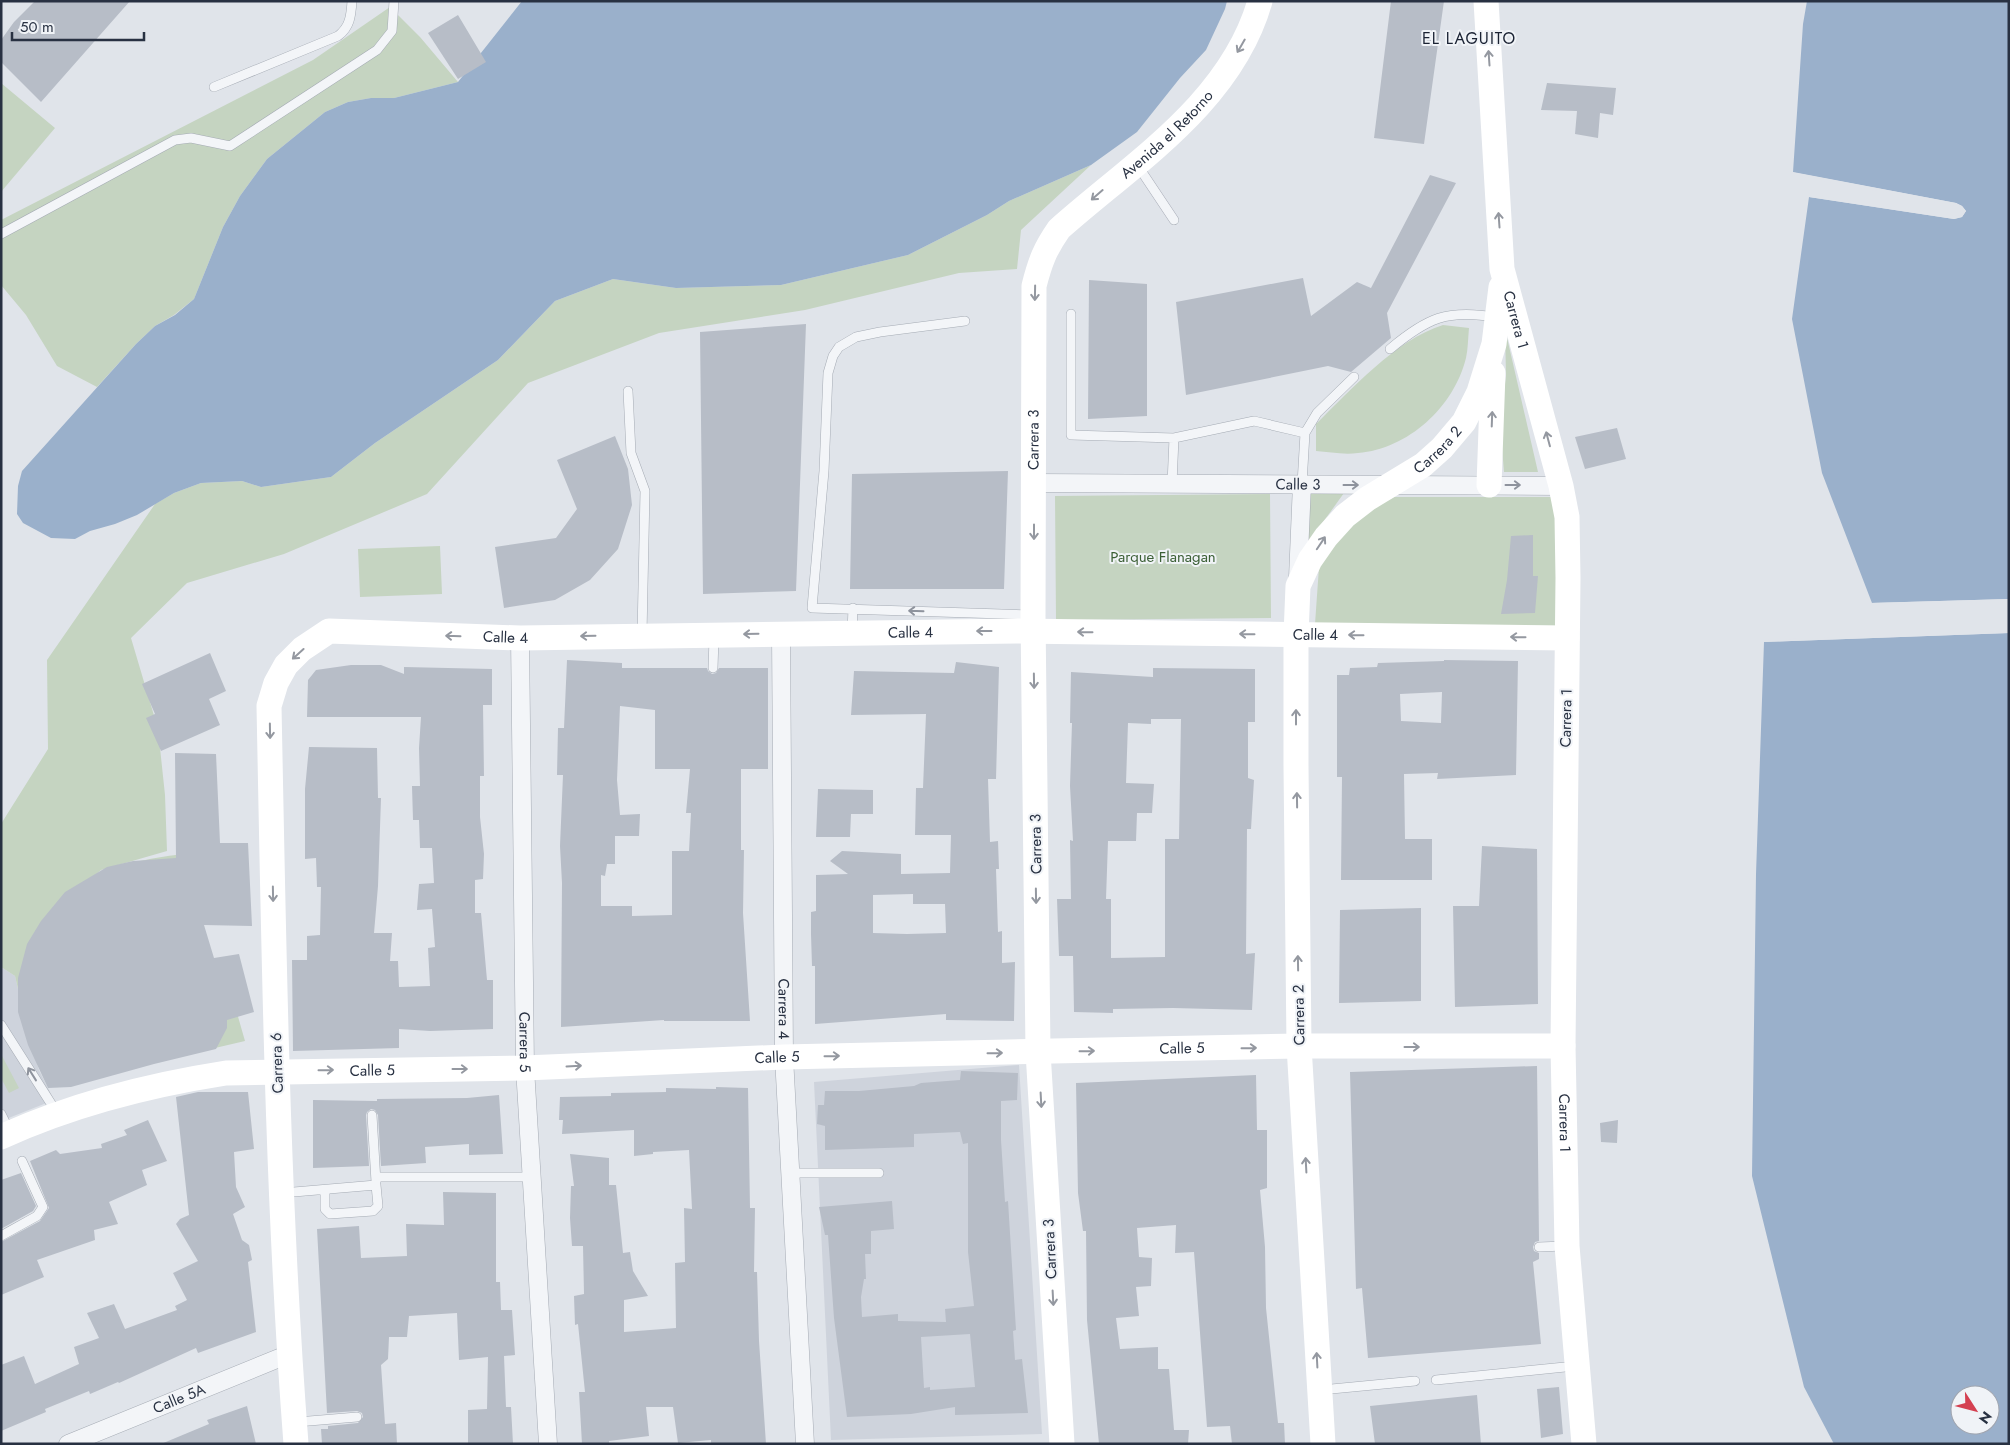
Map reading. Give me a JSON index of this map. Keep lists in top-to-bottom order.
{
  "streets": {
    "street": [
      "Avenida el Retorno",
      "Carrera 1",
      "Carrera 3",
      "Carrera 2",
      "Calle 3",
      "Calle 4",
      "Carrera 4",
      "Carrera 5",
      "Calle 5",
      "Carrera 6",
      "Calle 5A"
    ]
  },
  "crossings": [
    ["Avenida el Retorno", "Carrera 3"],
    ["Carrera 1", "Carrera 2"],
    ["Carrera 1", "Calle 3"],
    ["Carrera 1", "Calle 4"],
    ["Carrera 1", "Calle 5"],
    ["Carrera 3", "Calle 3"],
    ["Carrera 3", "Calle 4"],
    ["Carrera 3", "Calle 5"],
    ["Carrera 2", "Calle 3"],
    ["Carrera 2", "Calle 4"],
    ["Carrera 2", "Calle 5"],
    ["Calle 4", "Carrera 4"],
    ["Calle 4", "Carrera 5"],
    ["Calle 4", "Carrera 6"],
    ["Carrera 4", "Calle 5"],
    ["Carrera 5", "Calle 5"],
    ["Calle 5", "Carrera 6"],
    ["Carrera 6", "Calle 5A"]
  ],
  "one_way": [
    "Avenida el Retorno",
    "Carrera 3",
    "Carrera 2",
    "Calle 4",
    "Calle 5",
    "Carrera 6"
  ],
  "districts": ["EL LAGUITO"],
  "parks": ["Parque Flanagan"],
  "scale_bar": "50 m",
  "north": "bottom right"
}
